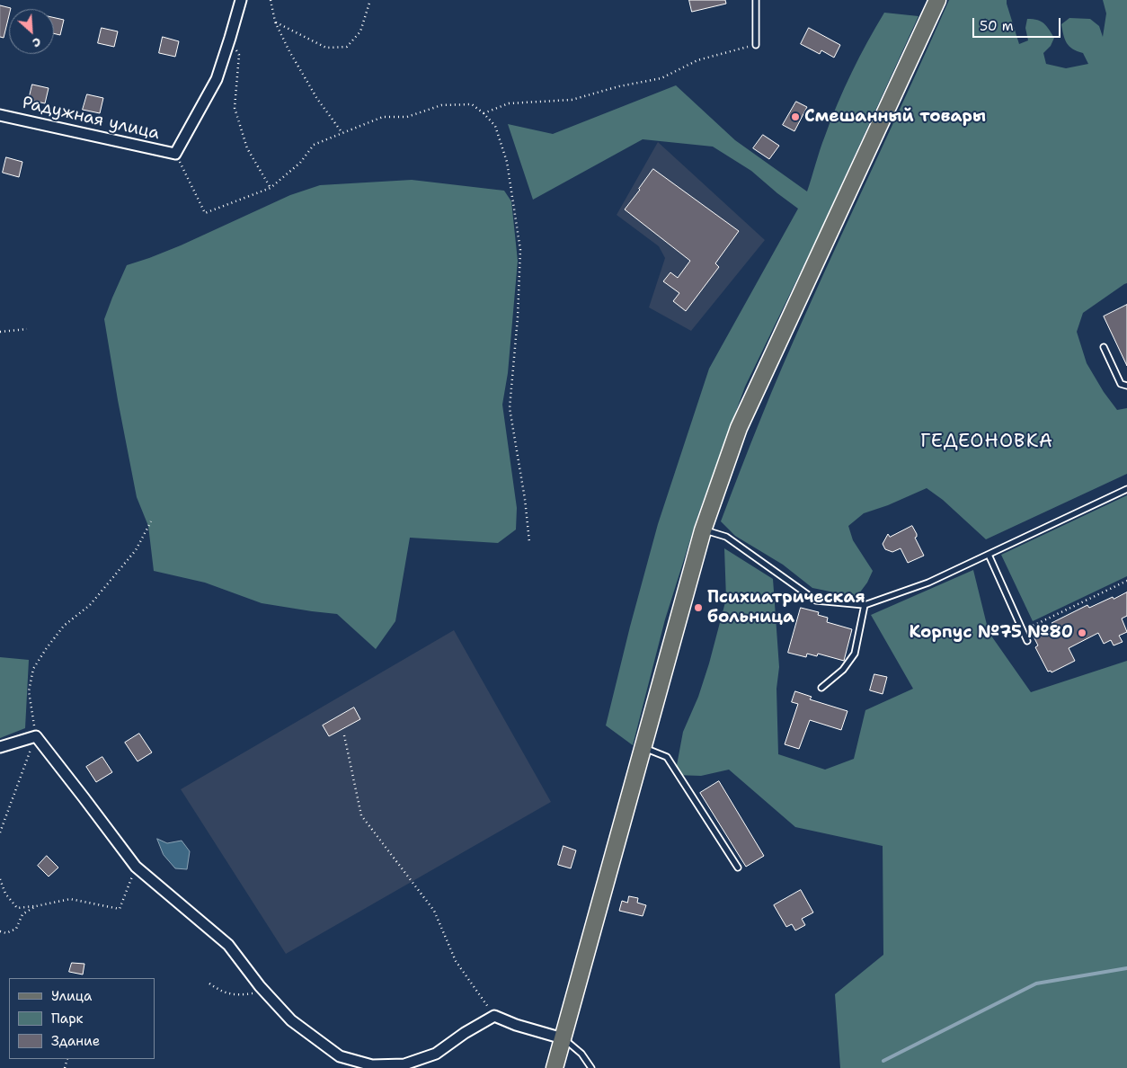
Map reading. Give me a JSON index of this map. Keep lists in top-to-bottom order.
{
  "streets": {
    "street": ["Радужная улица"]
  },
  "districts": ["ГЕДЕОНОВКА"],
  "places": ["Смешанный товары", "Психиатрическая больница", "Корпус №75 №80"],
  "legend": ["Улица", "Парк", "Здание"],
  "scale_bar": "50 m",
  "north": "bottom right"
}
